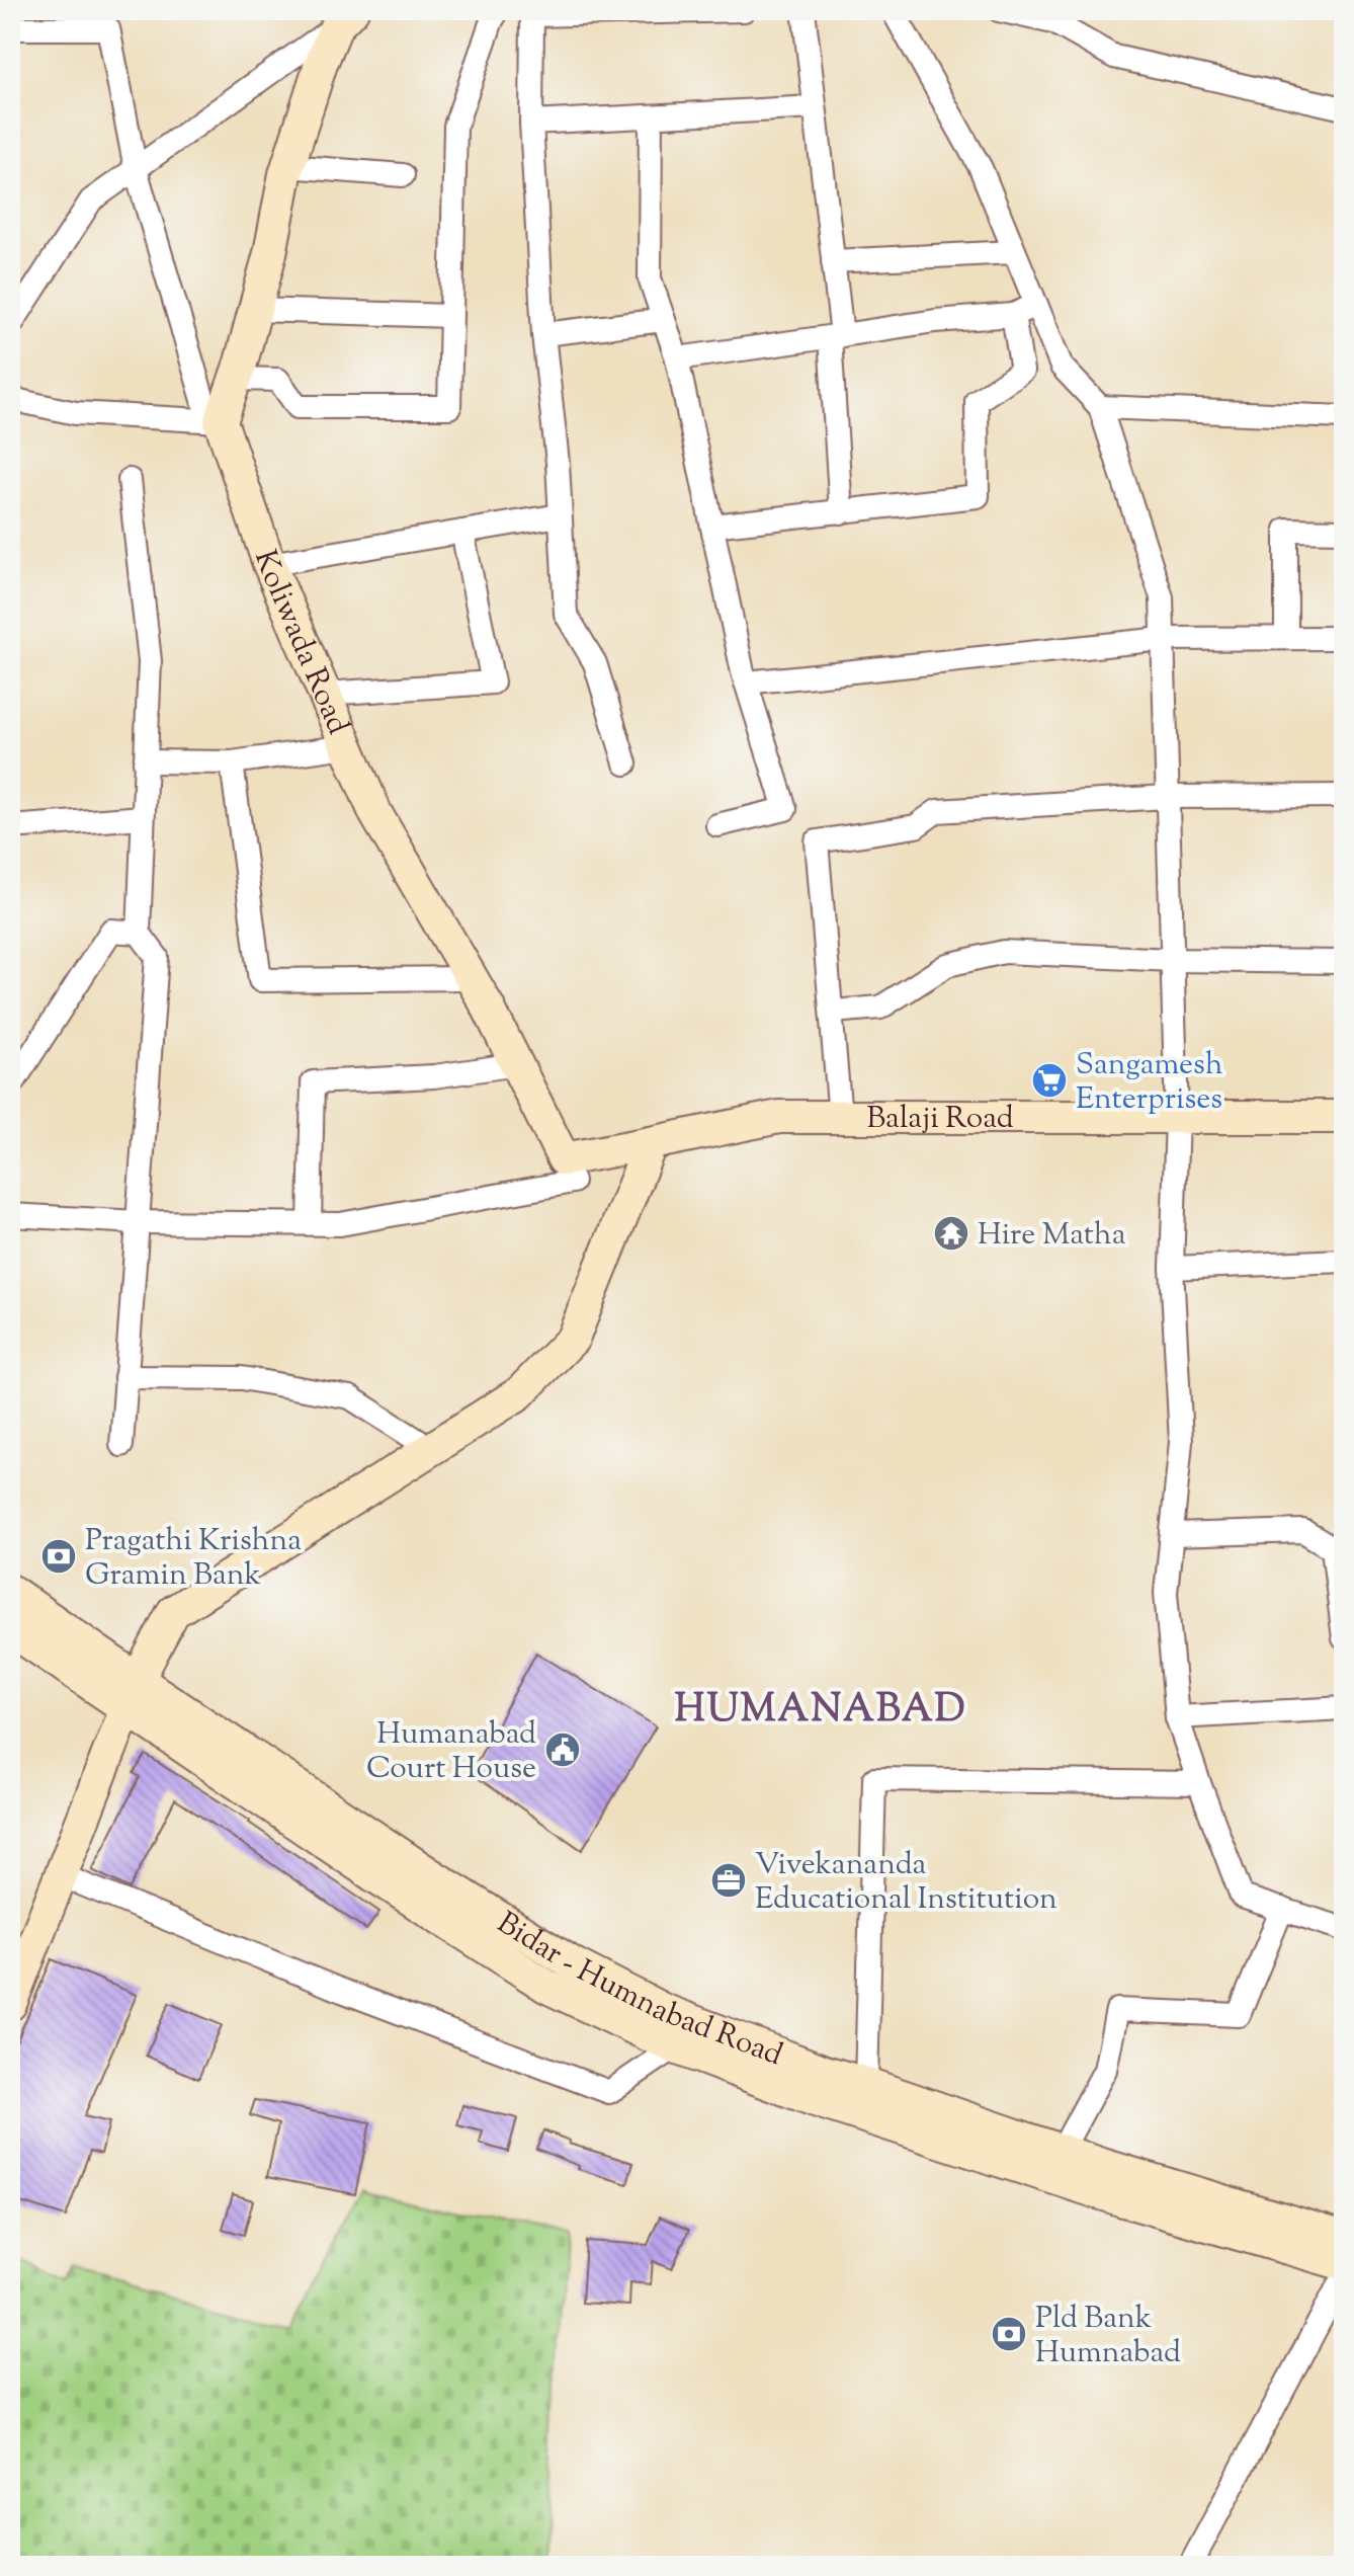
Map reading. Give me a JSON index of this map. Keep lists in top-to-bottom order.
{
  "streets": {
    "street": ["Koliwada Road", "Balaji Road", "Bidar - Humnabad Road"]
  },
  "districts": ["HUMANABAD"],
  "places": {
    "supermarket": ["Sangamesh Enterprises"],
    "temple": ["Hire Matha"],
    "bank": ["Pragathi Krishna Gramin Bank", "Pld Bank Humnabad"],
    "public building": ["Humanabad Court House"],
    "office": ["Vivekananda Educational Institution"]
  }
}
